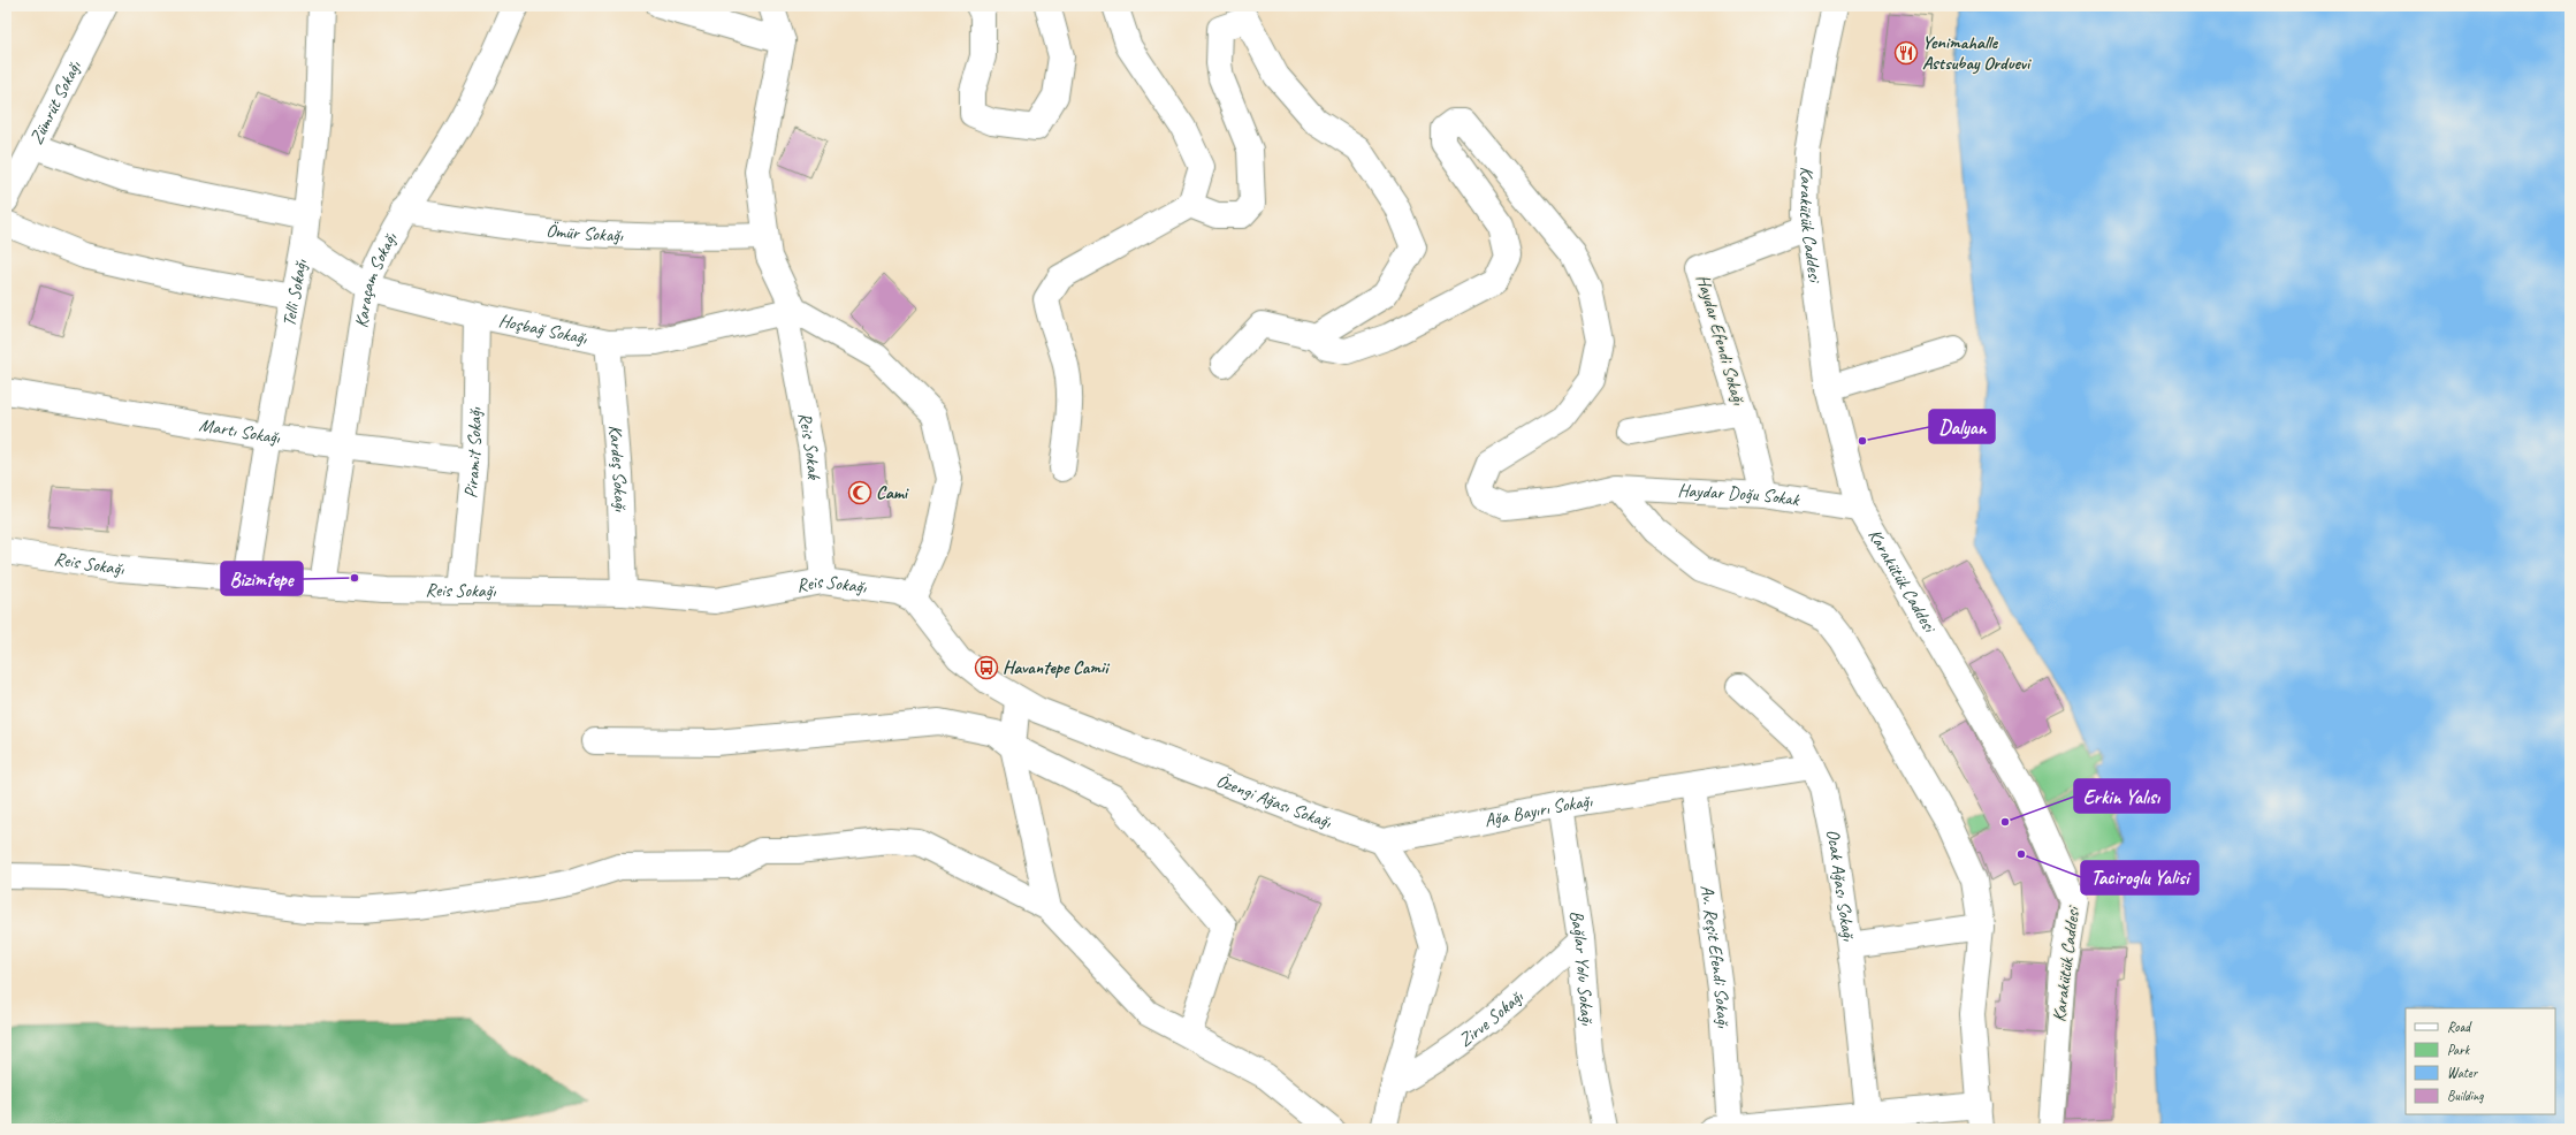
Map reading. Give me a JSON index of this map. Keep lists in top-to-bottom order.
{
  "streets": {
    "street": [
      "Zümrüt Sokağı",
      "Karakütük Caddesi",
      "Ömür Sokağı",
      "Karaçam Sokağı",
      "Telli Sokağı",
      "Hoşbağ Sokağı",
      "Haydar Efendi Sokağı",
      "Martı Sokağı",
      "Reis Sokak",
      "Piramit Sokağı",
      "Kardeş Sokağı",
      "Haydar Doğu Sokak",
      "Reis Sokağı",
      "Özengi Ağası Sokağı",
      "Ağa Bayırı Sokağı",
      "Ocak Ağası Sokağı",
      "Av. Reşit Efendi Sokağı",
      "Bağlar Yolu Sokağı",
      "Zirve Sokağı"
    ]
  },
  "crossings": [
    ["Karakütük Caddesi", "Haydar Efendi Sokağı"],
    ["Karakütük Caddesi", "Haydar Doğu Sokak"],
    ["Ömür Sokağı", "Karaçam Sokağı"],
    ["Ömür Sokağı", "Reis Sokak"],
    ["Karaçam Sokağı", "Hoşbağ Sokağı"],
    ["Karaçam Sokağı", "Martı Sokağı"],
    ["Karaçam Sokağı", "Reis Sokağı"],
    ["Telli Sokağı", "Hoşbağ Sokağı"],
    ["Telli Sokağı", "Martı Sokağı"],
    ["Telli Sokağı", "Reis Sokağı"],
    ["Hoşbağ Sokağı", "Reis Sokak"],
    ["Hoşbağ Sokağı", "Piramit Sokağı"],
    ["Hoşbağ Sokağı", "Kardeş Sokağı"],
    ["Haydar Efendi Sokağı", "Haydar Doğu Sokak"],
    ["Martı Sokağı", "Piramit Sokağı"],
    ["Reis Sokak", "Reis Sokağı"],
    ["Piramit Sokağı", "Reis Sokağı"],
    ["Kardeş Sokağı", "Reis Sokağı"],
    ["Reis Sokağı", "Özengi Ağası Sokağı"],
    ["Özengi Ağası Sokağı", "Ağa Bayırı Sokağı"],
    ["Ağa Bayırı Sokağı", "Ocak Ağası Sokağı"],
    ["Ağa Bayırı Sokağı", "Av. Reşit Efendi Sokağı"],
    ["Ağa Bayırı Sokağı", "Bağlar Yolu Sokağı"],
    ["Bağlar Yolu Sokağı", "Zirve Sokağı"]
  ],
  "places": {
    "restaurant": ["Yenimahalle Astsubay Orduevi"],
    "other": [
      "Dalyan",
      "Bizimtepe",
      "Erkin Yalısı",
      "Taciroglu Yalisi"
    ],
    "mosque": ["Cami"],
    "bus stop": ["Havantepe Camii"]
  },
  "legend": [
    "Road",
    "Park",
    "Water",
    "Building"
  ]
}
